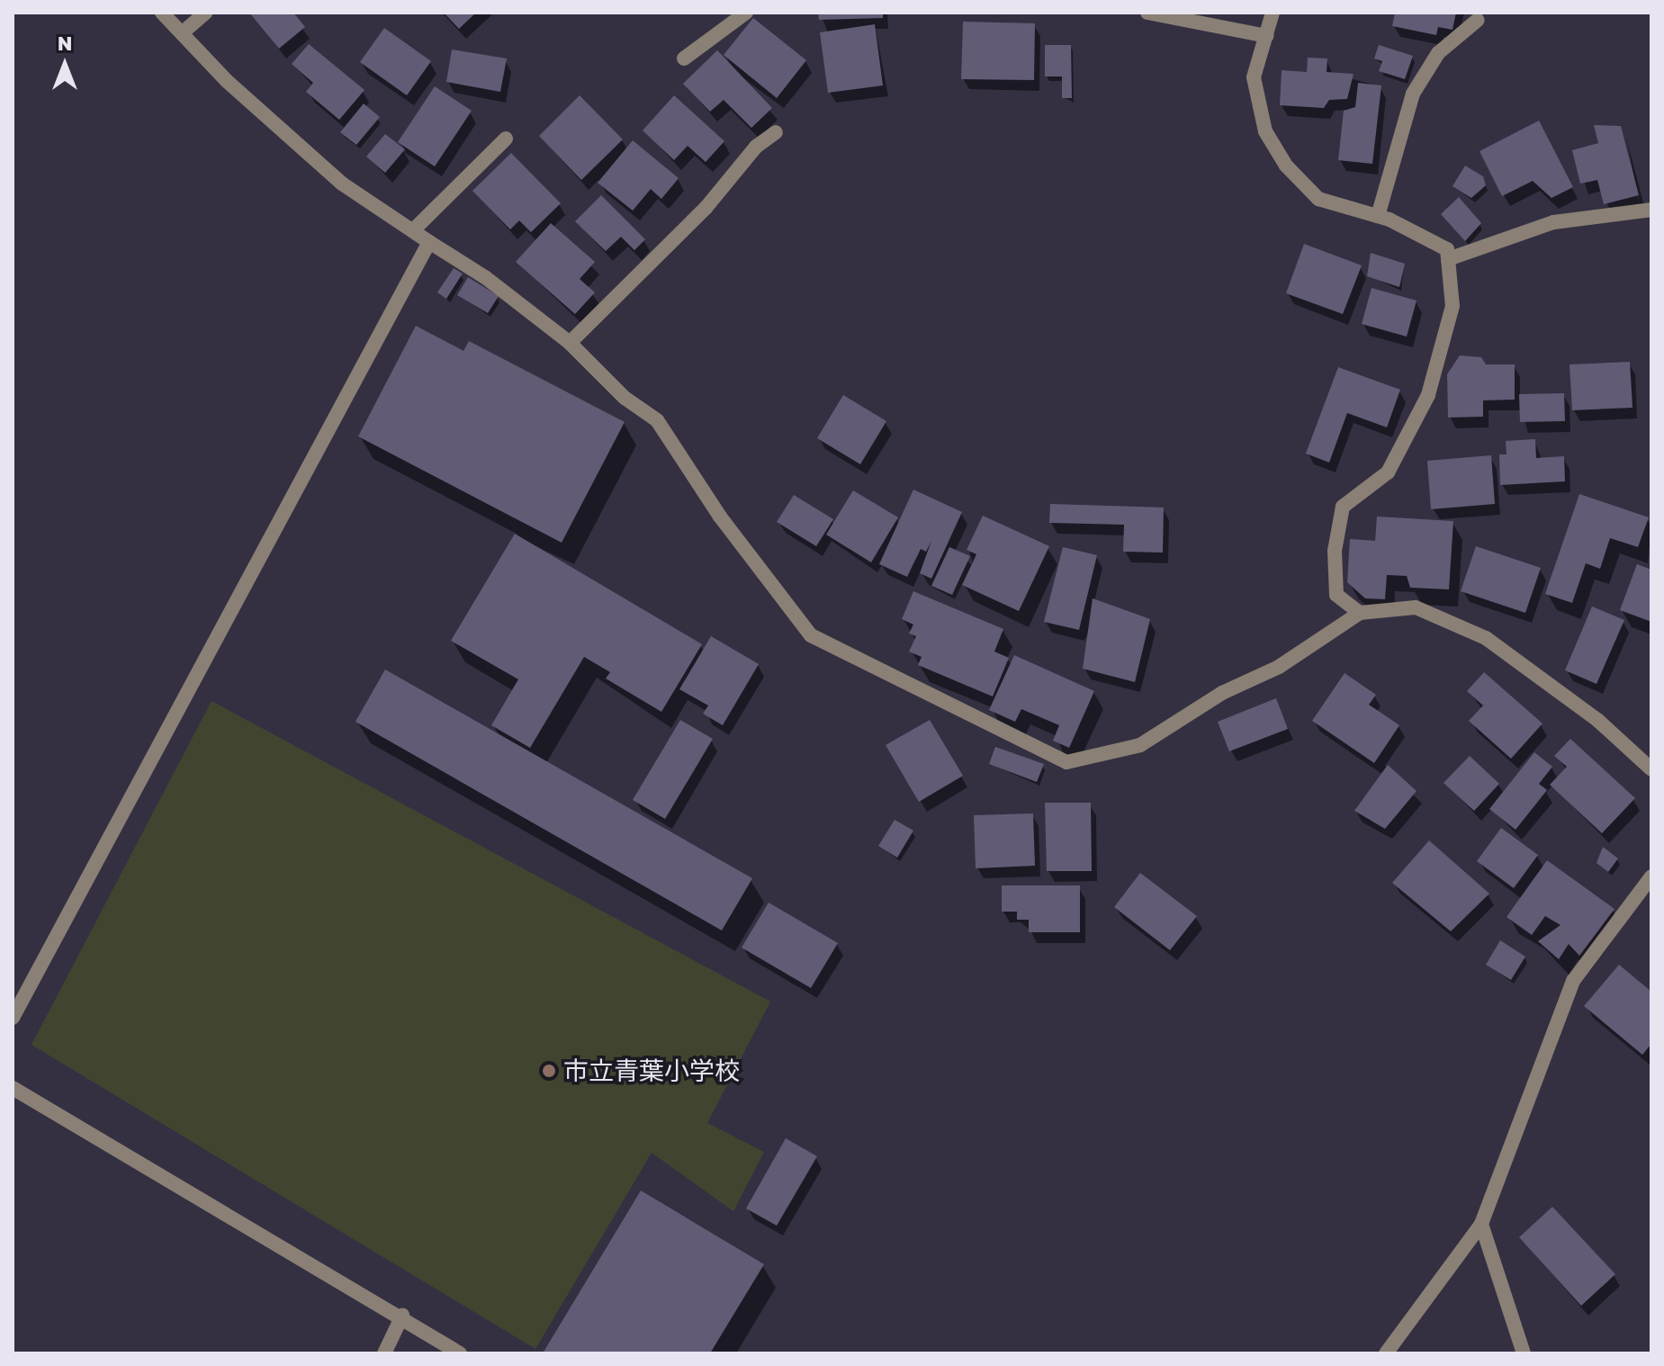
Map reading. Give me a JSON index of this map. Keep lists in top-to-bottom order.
{
  "places": ["市立青葉小学校"],
  "north": "top"
}
